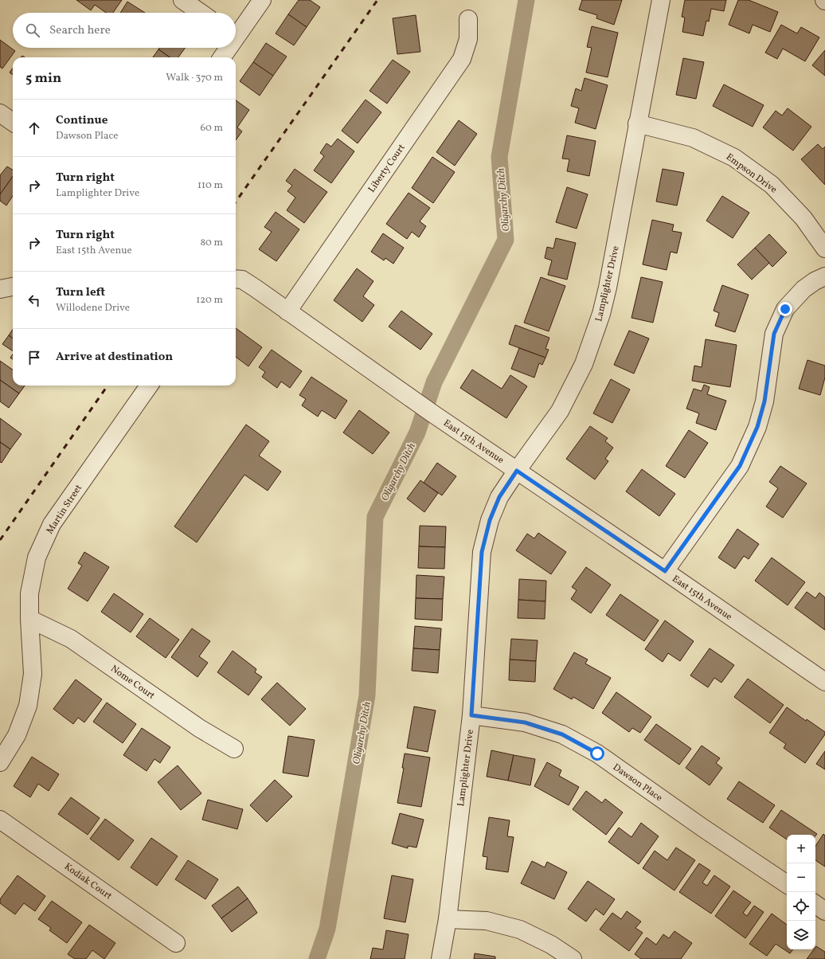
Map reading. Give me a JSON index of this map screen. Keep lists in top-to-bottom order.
{
  "streets": {
    "street": [
      "Liberty Court",
      "Empson Drive",
      "Lamplighter Drive",
      "East 15th Avenue",
      "Martin Street",
      "Nome Court",
      "Dawson Place",
      "Kodiak Court"
    ]
  },
  "crossings": [
    ["Liberty Court", "East 15th Avenue"],
    ["Empson Drive", "Lamplighter Drive"],
    ["Lamplighter Drive", "East 15th Avenue"],
    ["Lamplighter Drive", "Dawson Place"],
    ["Martin Street", "Nome Court"]
  ],
  "water": ["Oligarchy Ditch"],
  "page": {
    "search": "Search here",
    "heading": ["5 min", "Walk · 370 m"],
    "list": [
      ["Continue", "Dawson Place", "60 m"],
      ["Turn right", "Lamplighter Drive", "110 m"],
      ["Turn right", "East 15th Avenue", "80 m"],
      ["Turn left", "Willodene Drive", "120 m"],
      "Arrive at destination"
    ],
    "map_buttons": ["+", "−"]
  }
}
